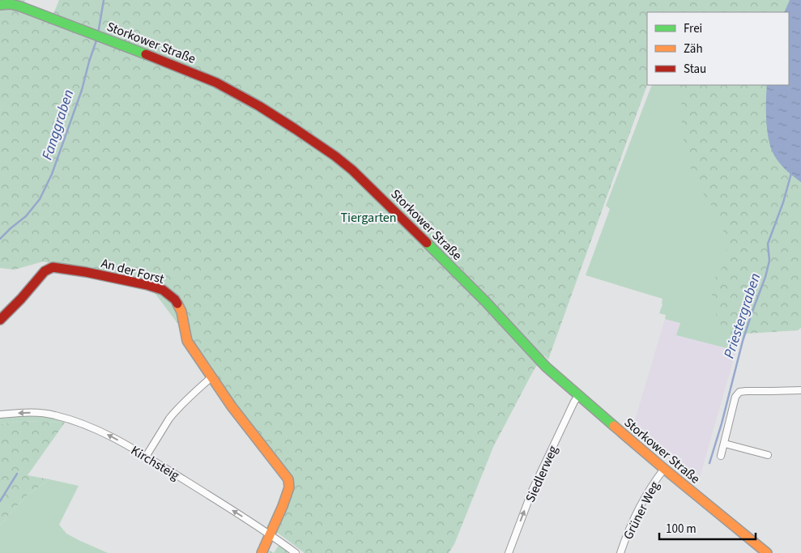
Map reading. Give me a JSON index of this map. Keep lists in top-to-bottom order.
{
  "streets": {
    "main road": ["Storkower Straße", "An der Forst"],
    "street": ["Kirchsteig", "Siedlerweg", "Grüner Weg"]
  },
  "crossings": [
    ["Storkower Straße", "Siedlerweg"],
    ["Storkower Straße", "Grüner Weg"],
    ["An der Forst", "Kirchsteig"]
  ],
  "one_way": ["Kirchsteig", "Siedlerweg"],
  "water": ["Fanggraben", "Priestergraben"],
  "parks": ["Tiergarten"],
  "legend": ["Frei", "Zäh", "Stau"],
  "scale_bar": "100 m"
}
